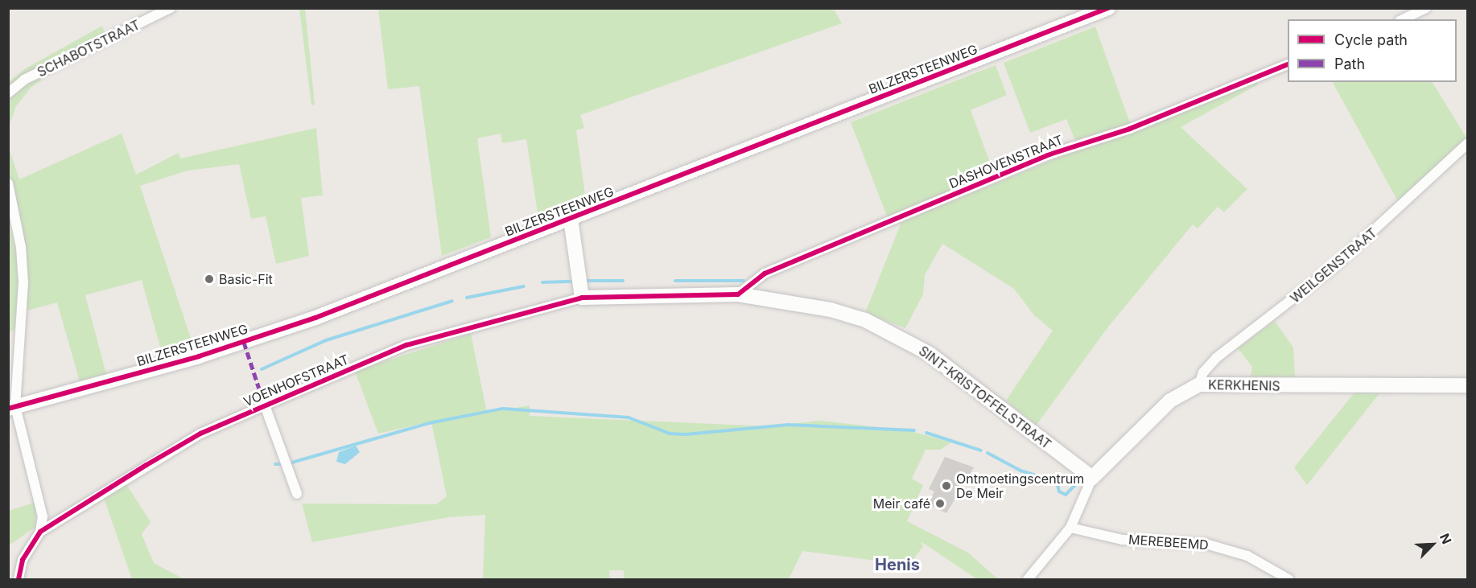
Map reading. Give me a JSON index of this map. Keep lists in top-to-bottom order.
{
  "streets": {
    "main road": ["BILZERSTEENWEG", "KERKHENIS", "SINT-KRISTOFFELSTRAAT"],
    "street": [
      "SCHABOTSTRAAT",
      "DASHOVENSTRAAT",
      "WEILGENSTRAAT",
      "VOENHOFSTRAAT",
      "MEREBEEMD"
    ]
  },
  "crossings": [
    ["DASHOVENSTRAAT", "SINT-KRISTOFFELSTRAAT"],
    ["WEILGENSTRAAT", "KERKHENIS"],
    ["VOENHOFSTRAAT", "SINT-KRISTOFFELSTRAAT"],
    ["KERKHENIS", "SINT-KRISTOFFELSTRAAT"],
    ["KERKHENIS", "MEREBEEMD"]
  ],
  "districts": ["Henis"],
  "places": ["Basic-Fit", "Ontmoetingscentrum De Meir", "Meir café"],
  "legend": ["Cycle path", "Path"],
  "north": "top right"
}
